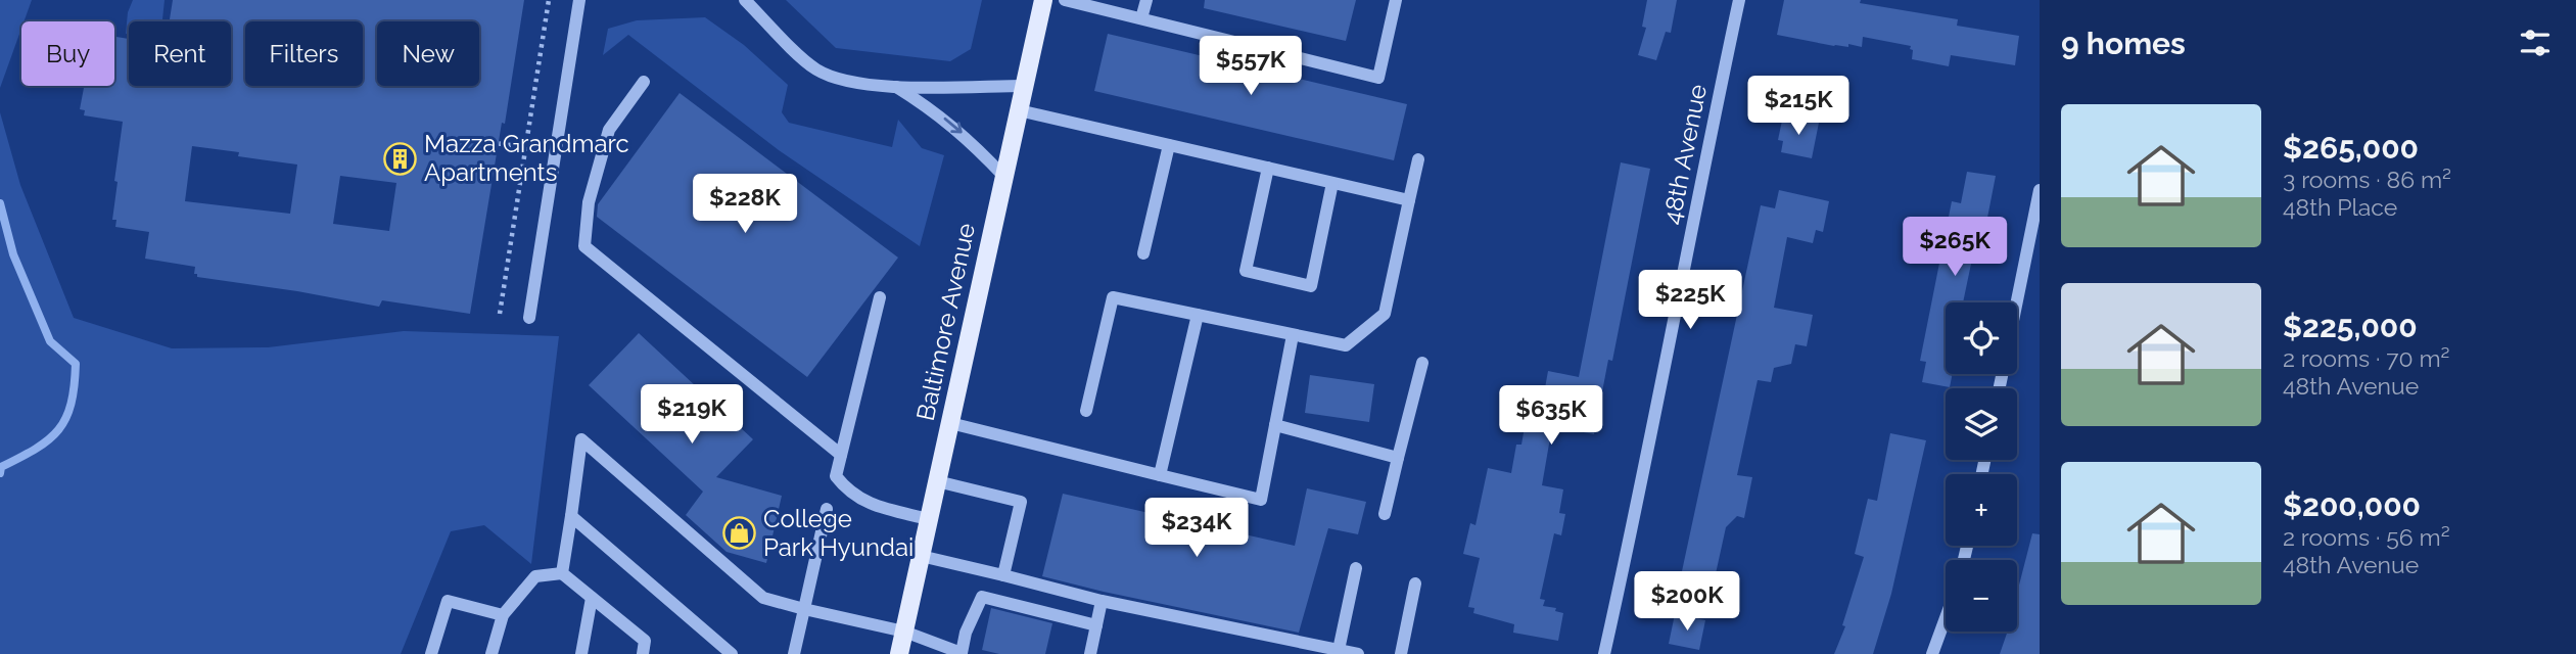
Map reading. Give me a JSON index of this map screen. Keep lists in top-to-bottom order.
{
  "streets": {
    "main road": ["Baltimore Avenue"],
    "street": ["48th Avenue"]
  },
  "places": {
    "building": ["Mazza Grandmarc Apartments"],
    "shop": ["College Park Hyundai"]
  },
  "page": {
    "heading": "9 homes",
    "chip": [
      "Buy",
      "Rent",
      "Filters",
      "New"
    ],
    "price": [
      "$557K",
      "$215K",
      "$228K",
      "$265K",
      "$225K",
      "$219K",
      "$635K",
      "$234K",
      "$200K"
    ],
    "list": [
      {
        "name": "$265,000",
        "note": "3 rooms · 86 m² · 48th Place"
      },
      {
        "name": "$225,000",
        "note": "2 rooms · 70 m² · 48th Avenue"
      },
      {
        "name": "$200,000",
        "note": "2 rooms · 56 m² · 48th Avenue"
      }
    ],
    "map_buttons": ["+", "−"]
  }
}
